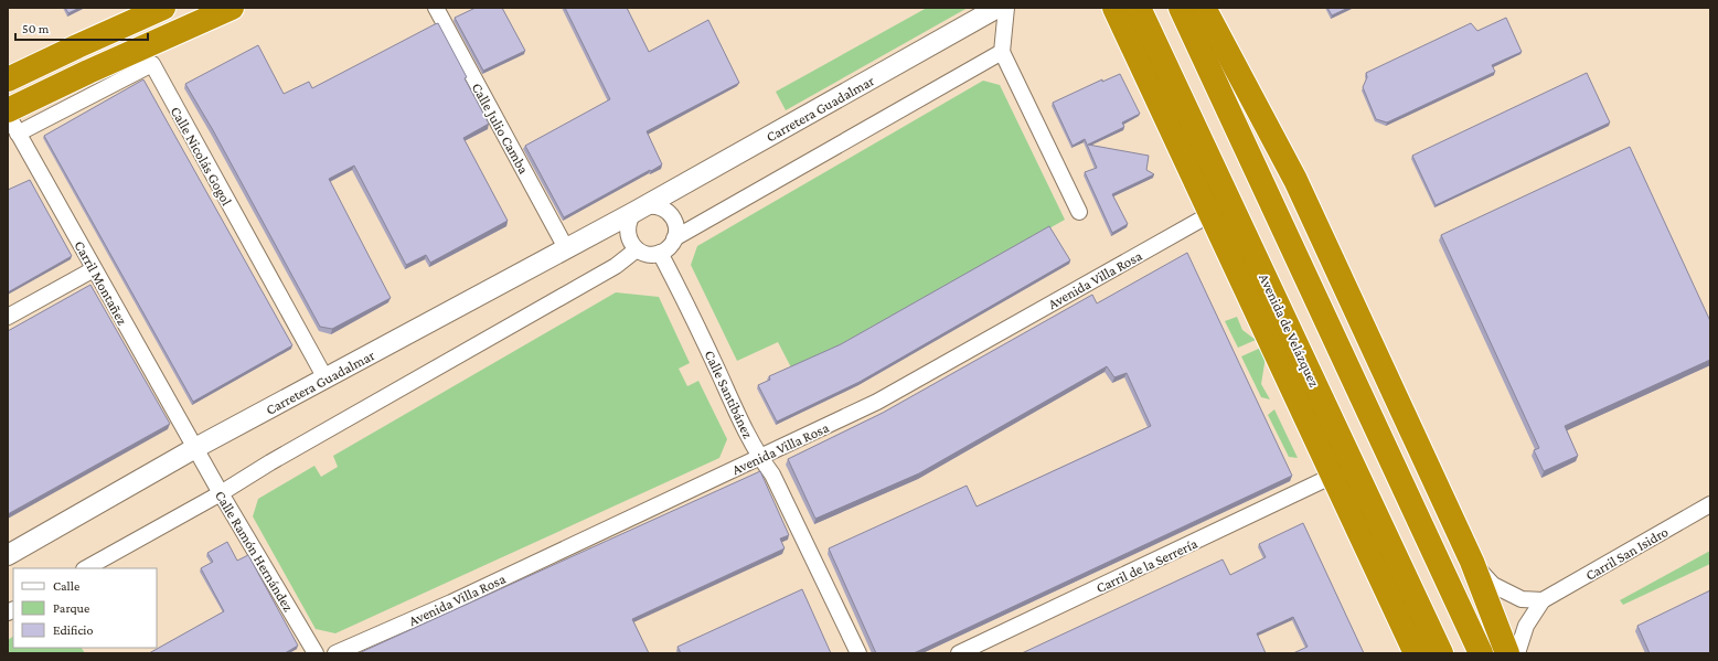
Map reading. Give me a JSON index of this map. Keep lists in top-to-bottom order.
{
  "streets": {
    "highway": ["Avenida de Velázquez"],
    "street": [
      "Carretera Guadalmar",
      "Calle Julio Camba",
      "Calle Nicolás Gogol",
      "Avenida Villa Rosa",
      "Carril Montañez",
      "Calle Santibánez",
      "Calle Ramón Hernández",
      "Carril San Isidro",
      "Carril de la Serrería"
    ]
  },
  "crossings": [
    ["Carretera Guadalmar", "Calle Julio Camba"],
    ["Carretera Guadalmar", "Calle Nicolás Gogol"],
    ["Carretera Guadalmar", "Carril Montañez"],
    ["Carretera Guadalmar", "Calle Santibánez"],
    ["Carretera Guadalmar", "Calle Ramón Hernández"],
    ["Calle Nicolás Gogol", "Carril Montañez"],
    ["Avenida Villa Rosa", "Calle Santibánez"],
    ["Carril Montañez", "Calle Ramón Hernández"]
  ],
  "legend": ["Calle", "Parque", "Edificio"],
  "scale_bar": "50 m"
}
